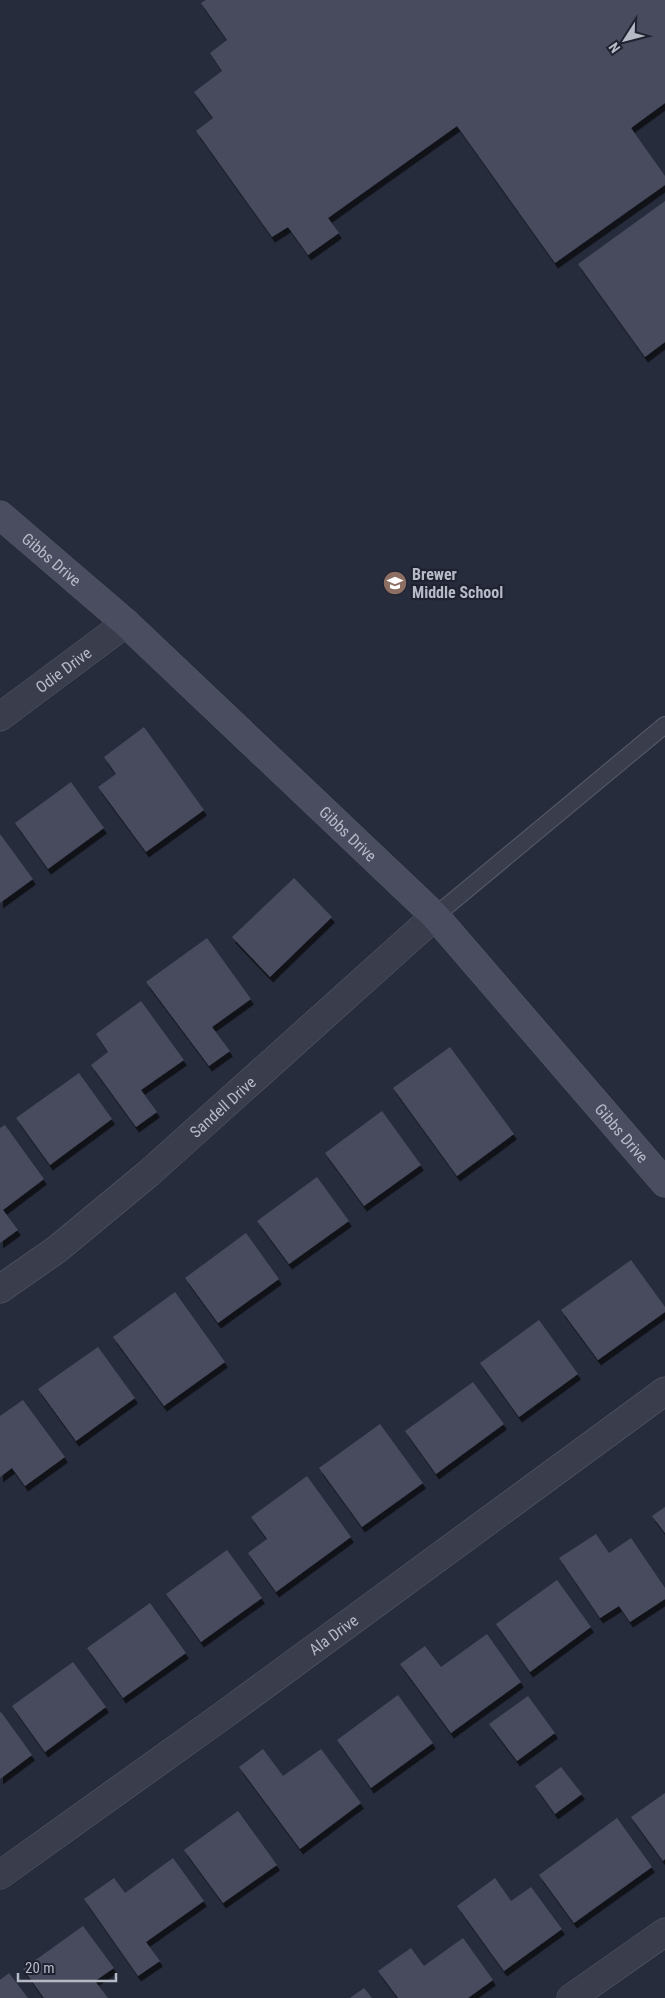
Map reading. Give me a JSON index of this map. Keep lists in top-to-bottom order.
{
  "streets": {
    "street": [
      "Gibbs Drive",
      "Odie Drive",
      "Sandell Drive",
      "Ala Drive"
    ]
  },
  "crossings": [
    ["Gibbs Drive", "Odie Drive"],
    ["Gibbs Drive", "Sandell Drive"]
  ],
  "places": {
    "school or university": ["Brewer Middle School"]
  },
  "scale_bar": "20 m",
  "north": "bottom left"
}
